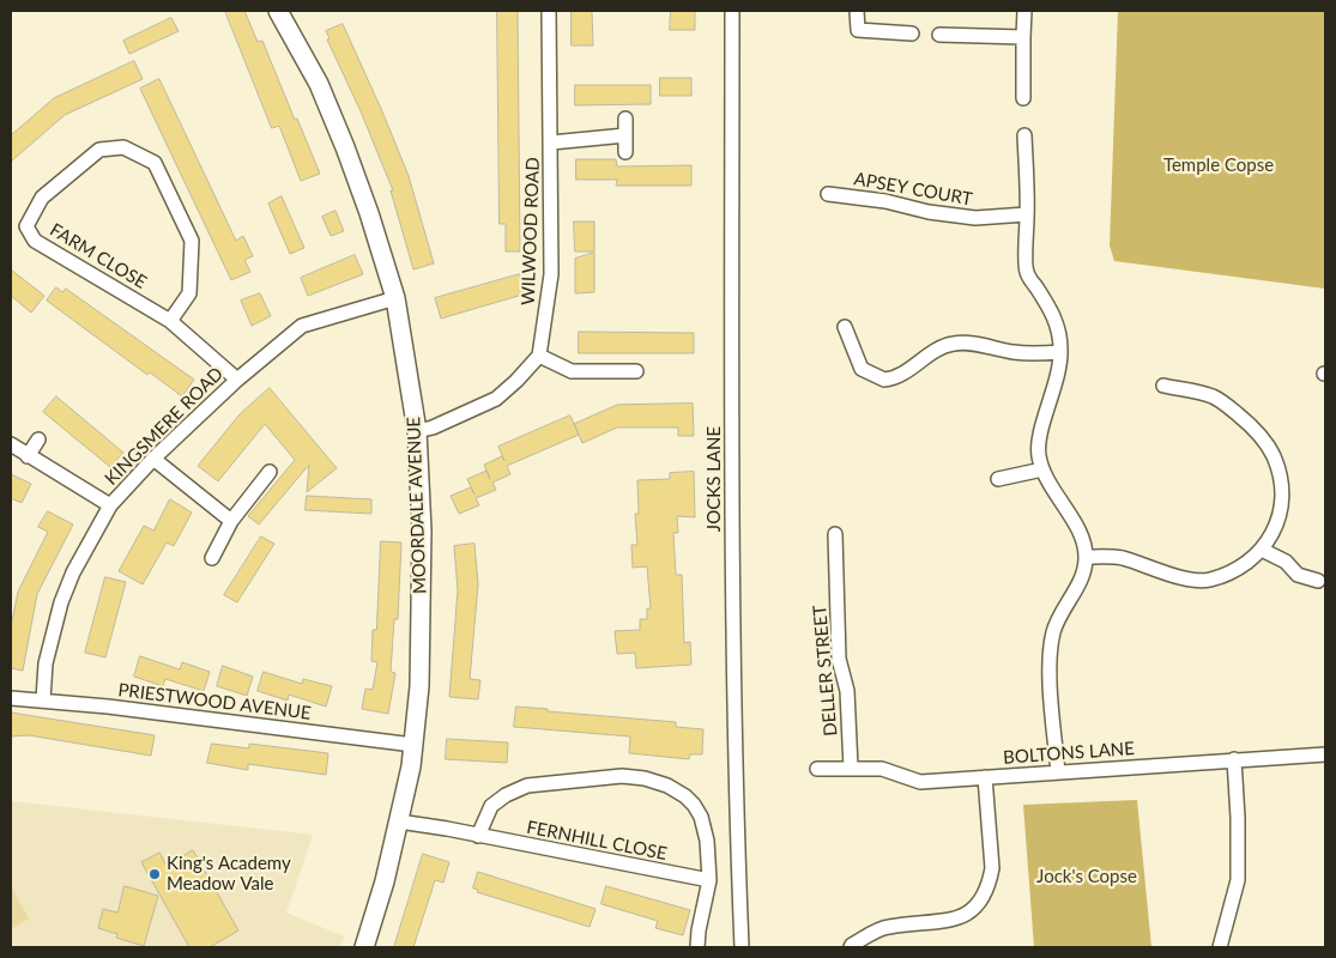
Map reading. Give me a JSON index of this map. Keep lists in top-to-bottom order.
{
  "streets": {
    "street": [
      "APSEY COURT",
      "WILWOOD ROAD",
      "FARM CLOSE",
      "KINGSMERE ROAD",
      "JOCKS LANE",
      "MOORDALE AVENUE",
      "DELLER STREET",
      "PRIESTWOOD AVENUE",
      "BOLTONS LANE",
      "FERNHILL CLOSE"
    ]
  },
  "crossings": [
    ["FARM CLOSE", "KINGSMERE ROAD"],
    ["KINGSMERE ROAD", "MOORDALE AVENUE"],
    ["KINGSMERE ROAD", "PRIESTWOOD AVENUE"],
    ["MOORDALE AVENUE", "PRIESTWOOD AVENUE"],
    ["MOORDALE AVENUE", "FERNHILL CLOSE"],
    ["DELLER STREET", "BOLTONS LANE"]
  ],
  "parks": ["Temple Copse", "Jock's Copse"],
  "places": ["King's Academy Meadow Vale"]
}
